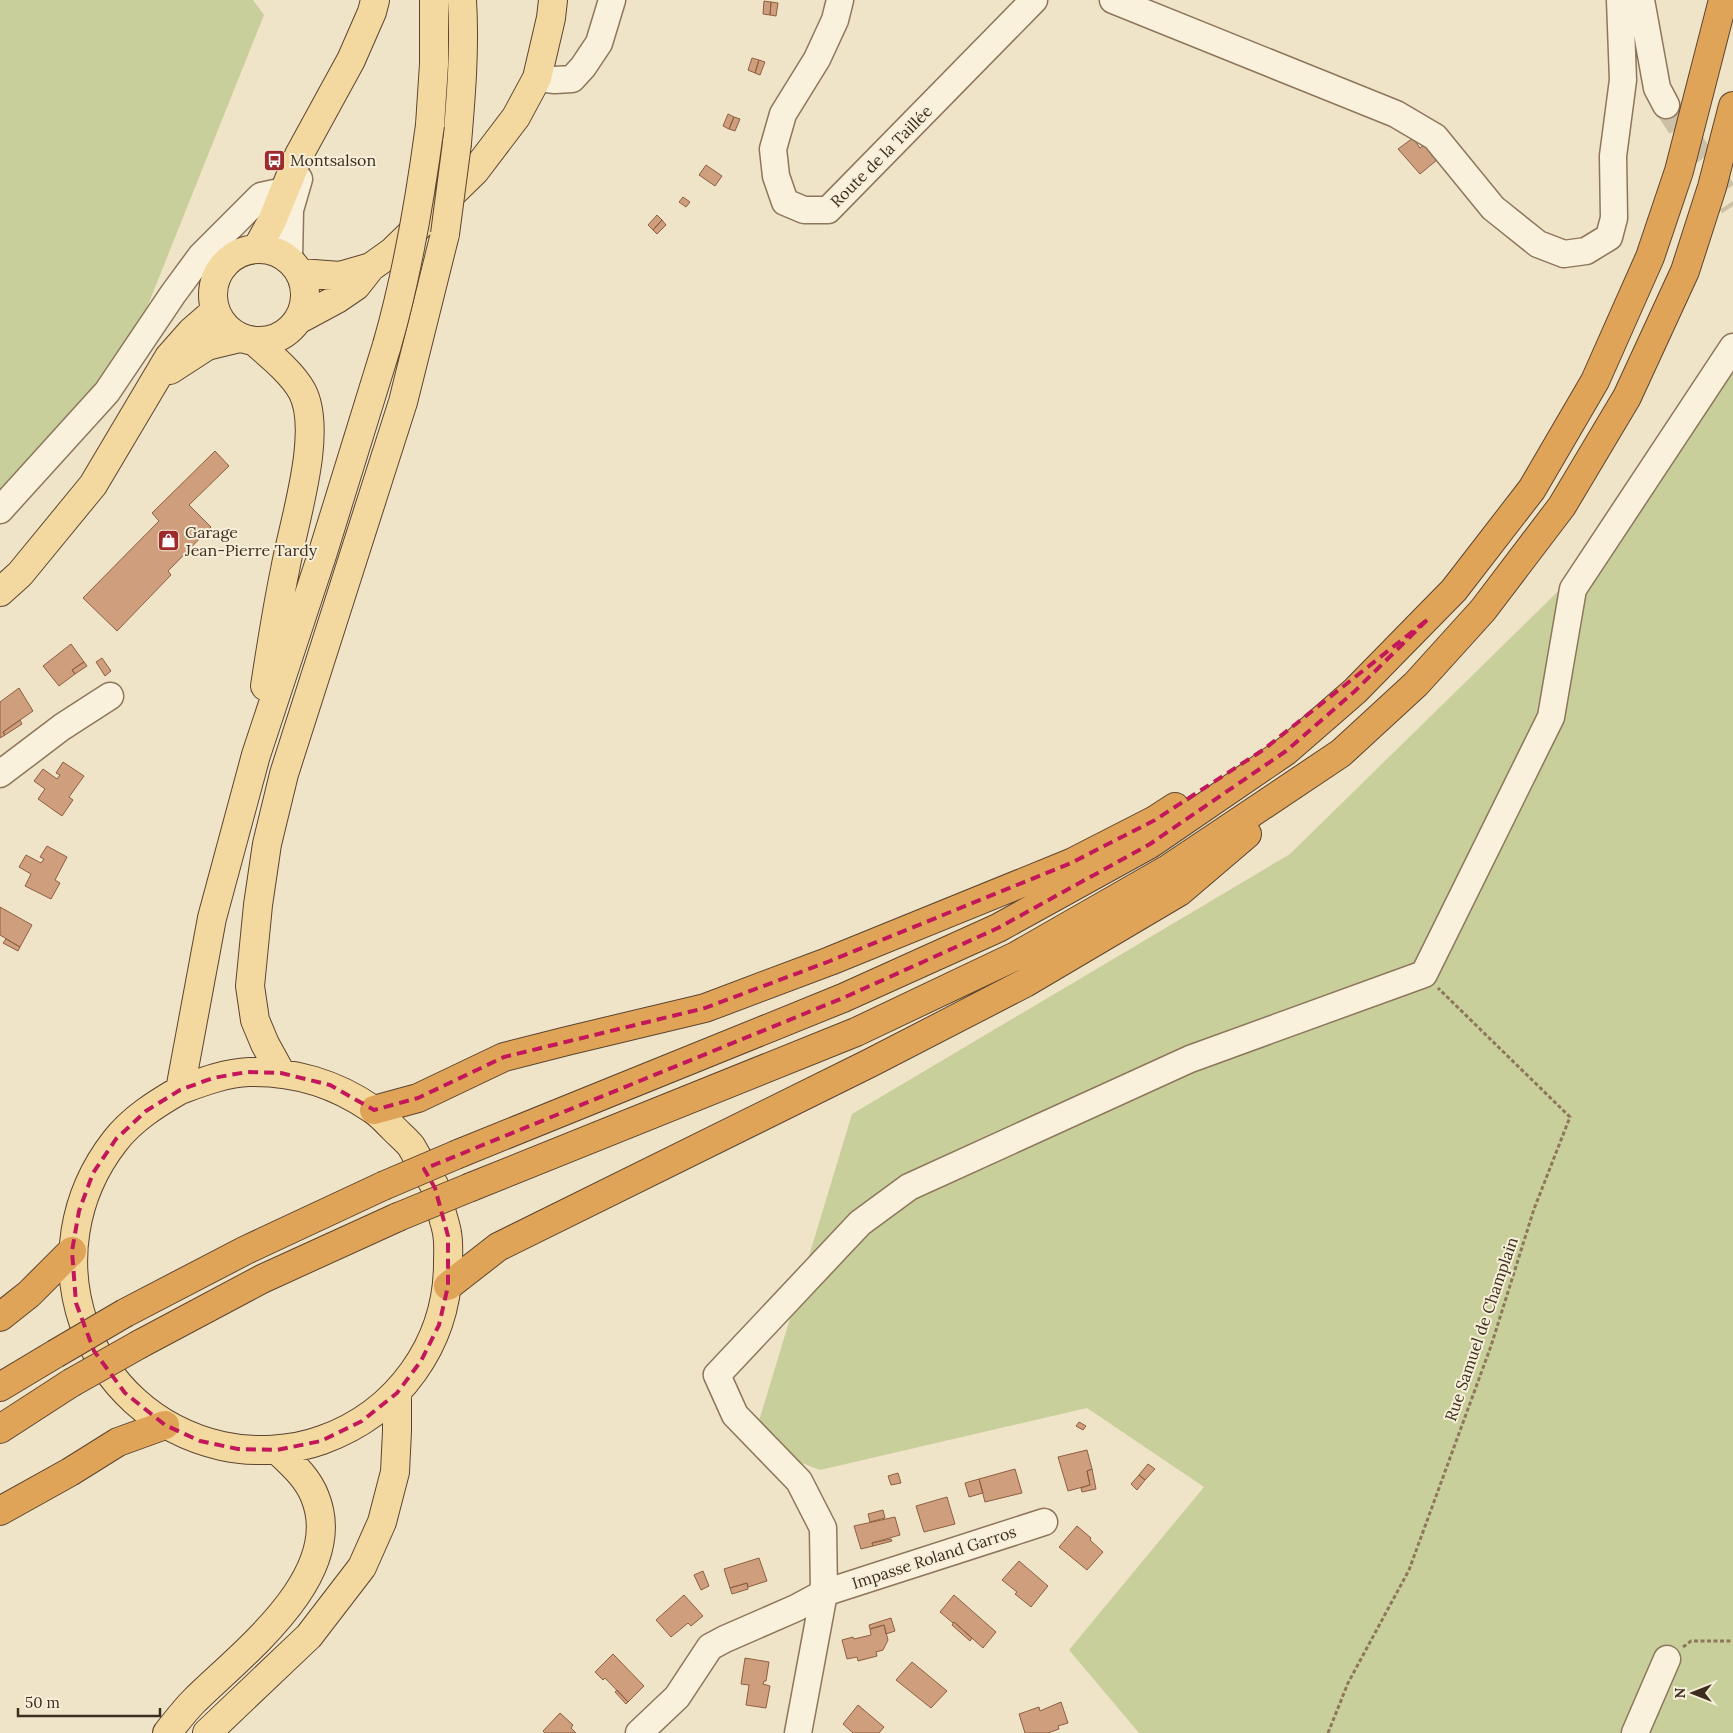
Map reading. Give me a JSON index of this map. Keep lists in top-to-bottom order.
{
  "streets": {
    "street": ["Route de la Taillée", "Impasse Roland Garros"],
    "path": ["Rue Samuel de Champlain"]
  },
  "places": {
    "bus stop": ["Montsalson"],
    "shop": ["Garage Jean-Pierre Tardy"]
  },
  "scale_bar": "50 m",
  "north": "left"
}
